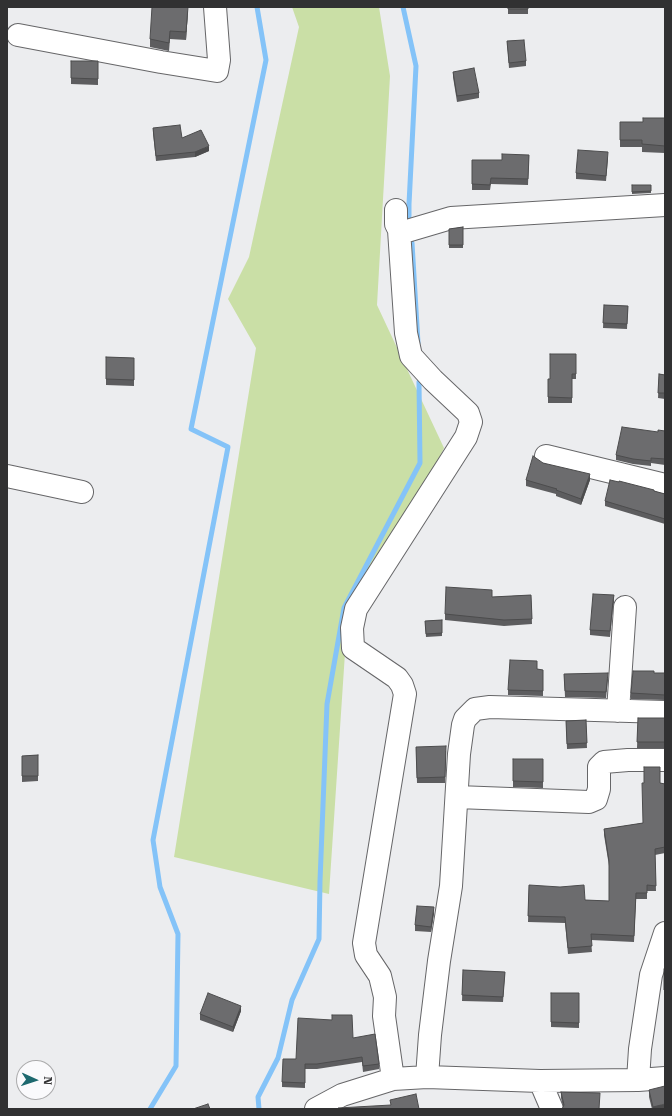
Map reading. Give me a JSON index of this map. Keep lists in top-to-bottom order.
{
  "north": "right"
}
